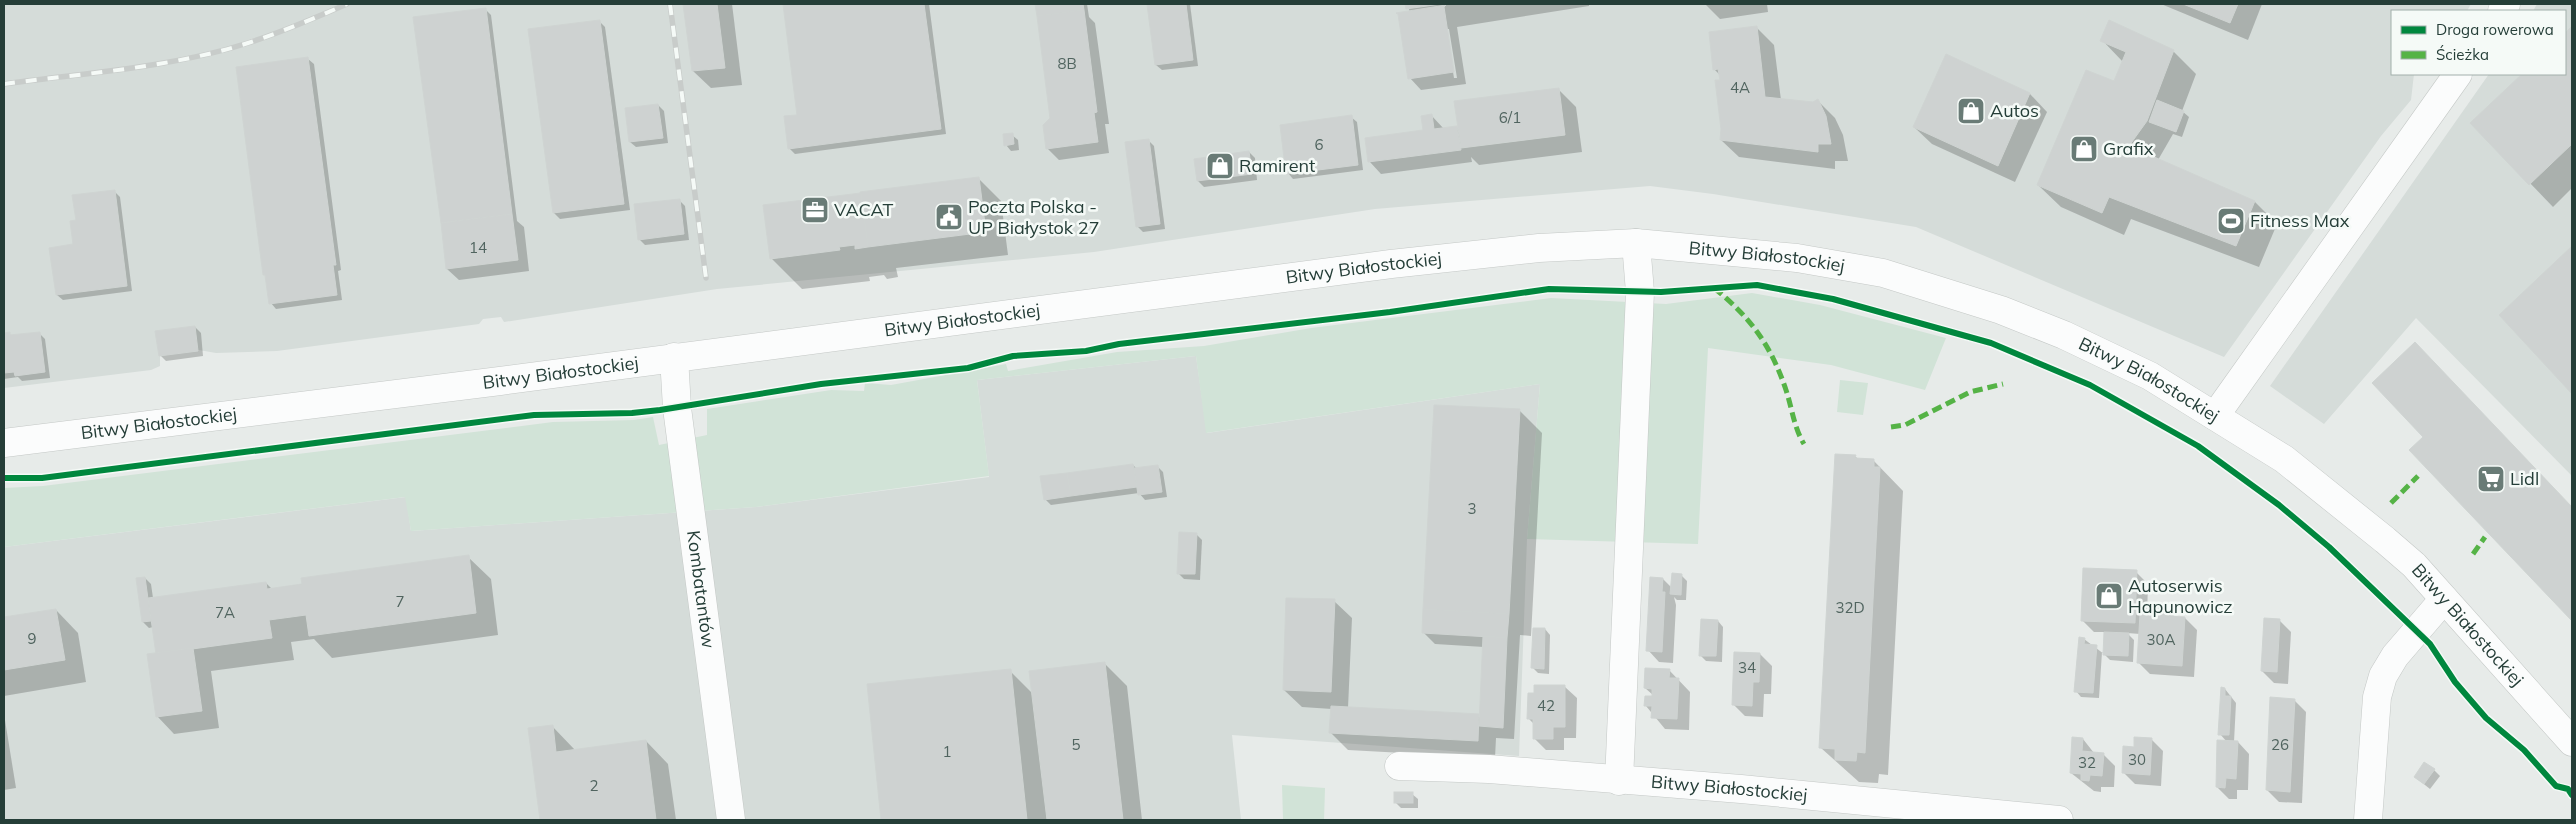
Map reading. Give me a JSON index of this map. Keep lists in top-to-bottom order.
{
  "streets": {
    "street": ["Bitwy Białostockiej", "Kombatantów"]
  },
  "crossings": [
    ["Bitwy Białostockiej", "Kombatantów"]
  ],
  "places": {
    "shop": [
      "Autos",
      "Grafix",
      "Ramirent",
      "Autoserwis Hapunowicz"
    ],
    "office": ["VACAT"],
    "public building": ["Poczta Polska - UP Białystok 27"],
    "sports": ["Fitness Max"],
    "supermarket": ["Lidl"]
  },
  "house_numbers": [
    "8B",
    "4A",
    "6/1",
    "6",
    "14",
    "3",
    "7",
    "32D",
    "7A",
    "9",
    "30A",
    "34",
    "42",
    "5",
    "26",
    "1",
    "30",
    "32",
    "2"
  ],
  "legend": ["Droga rowerowa", "Ścieżka"]
}
